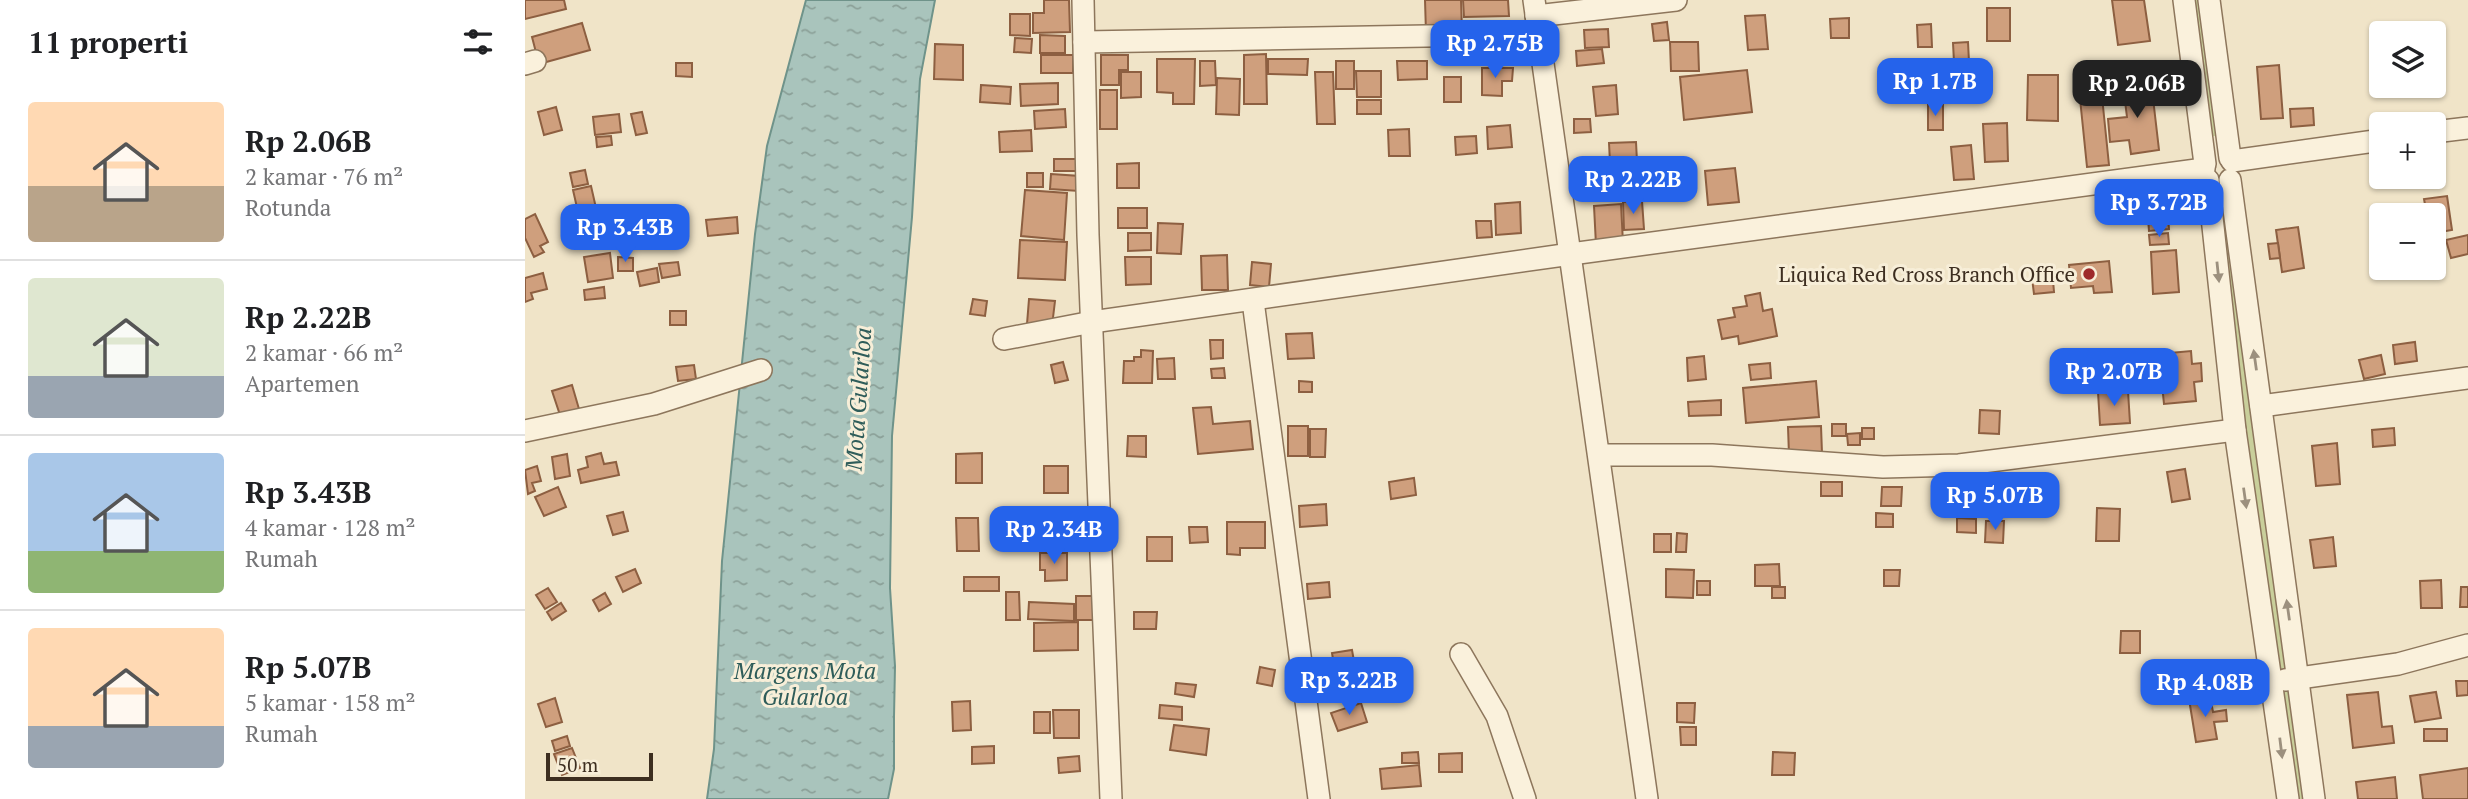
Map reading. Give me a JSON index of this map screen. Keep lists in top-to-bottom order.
{
  "water": ["Mota Gularloa", "Margens Mota Gularloa"],
  "places": ["Liquica Red Cross Branch Office"],
  "scale_bar": "50 m",
  "page": {
    "heading": "11 properti",
    "price": [
      "Rp 2.75B",
      "Rp 1.7B",
      "Rp 2.06B",
      "Rp 2.22B",
      "Rp 3.72B",
      "Rp 3.43B",
      "Rp 2.07B",
      "Rp 5.07B",
      "Rp 2.34B",
      "Rp 3.22B",
      "Rp 4.08B"
    ],
    "map_buttons": ["+", "−"],
    "list": [
      {
        "name": "Rp 2.06B",
        "note": "2 kamar · 76 m² · Rotunda"
      },
      {
        "name": "Rp 2.22B",
        "note": "2 kamar · 66 m² · Apartemen"
      },
      {
        "name": "Rp 3.43B",
        "note": "4 kamar · 128 m² · Rumah"
      },
      {
        "name": "Rp 5.07B",
        "note": "5 kamar · 158 m² · Rumah"
      }
    ],
    "scale": "50 m"
  }
}
